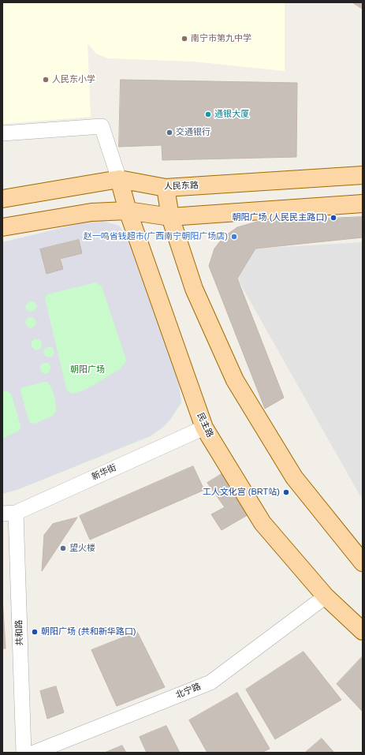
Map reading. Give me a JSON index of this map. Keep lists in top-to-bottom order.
{
  "streets": {
    "main road": ["人民东路", "民主路"],
    "street": ["新华街", "共和路", "北宁路"]
  },
  "crossings": [
    ["人民东路", "民主路"],
    ["民主路", "新华街"],
    ["民主路", "北宁路"],
    ["新华街", "共和路"]
  ],
  "parks": ["朝阳广场"],
  "places": [
    "南宁市第九中学",
    "人民东小学",
    "通银大厦",
    "交通银行",
    "朝阳广场 (人民民主路口)",
    "赵一鸣省钱超市(广西南宁朝阳广场店)",
    "工人文化宫 (BRT站)",
    "望火楼",
    "朝阳广场 (共和新华路口)"
  ]
}
